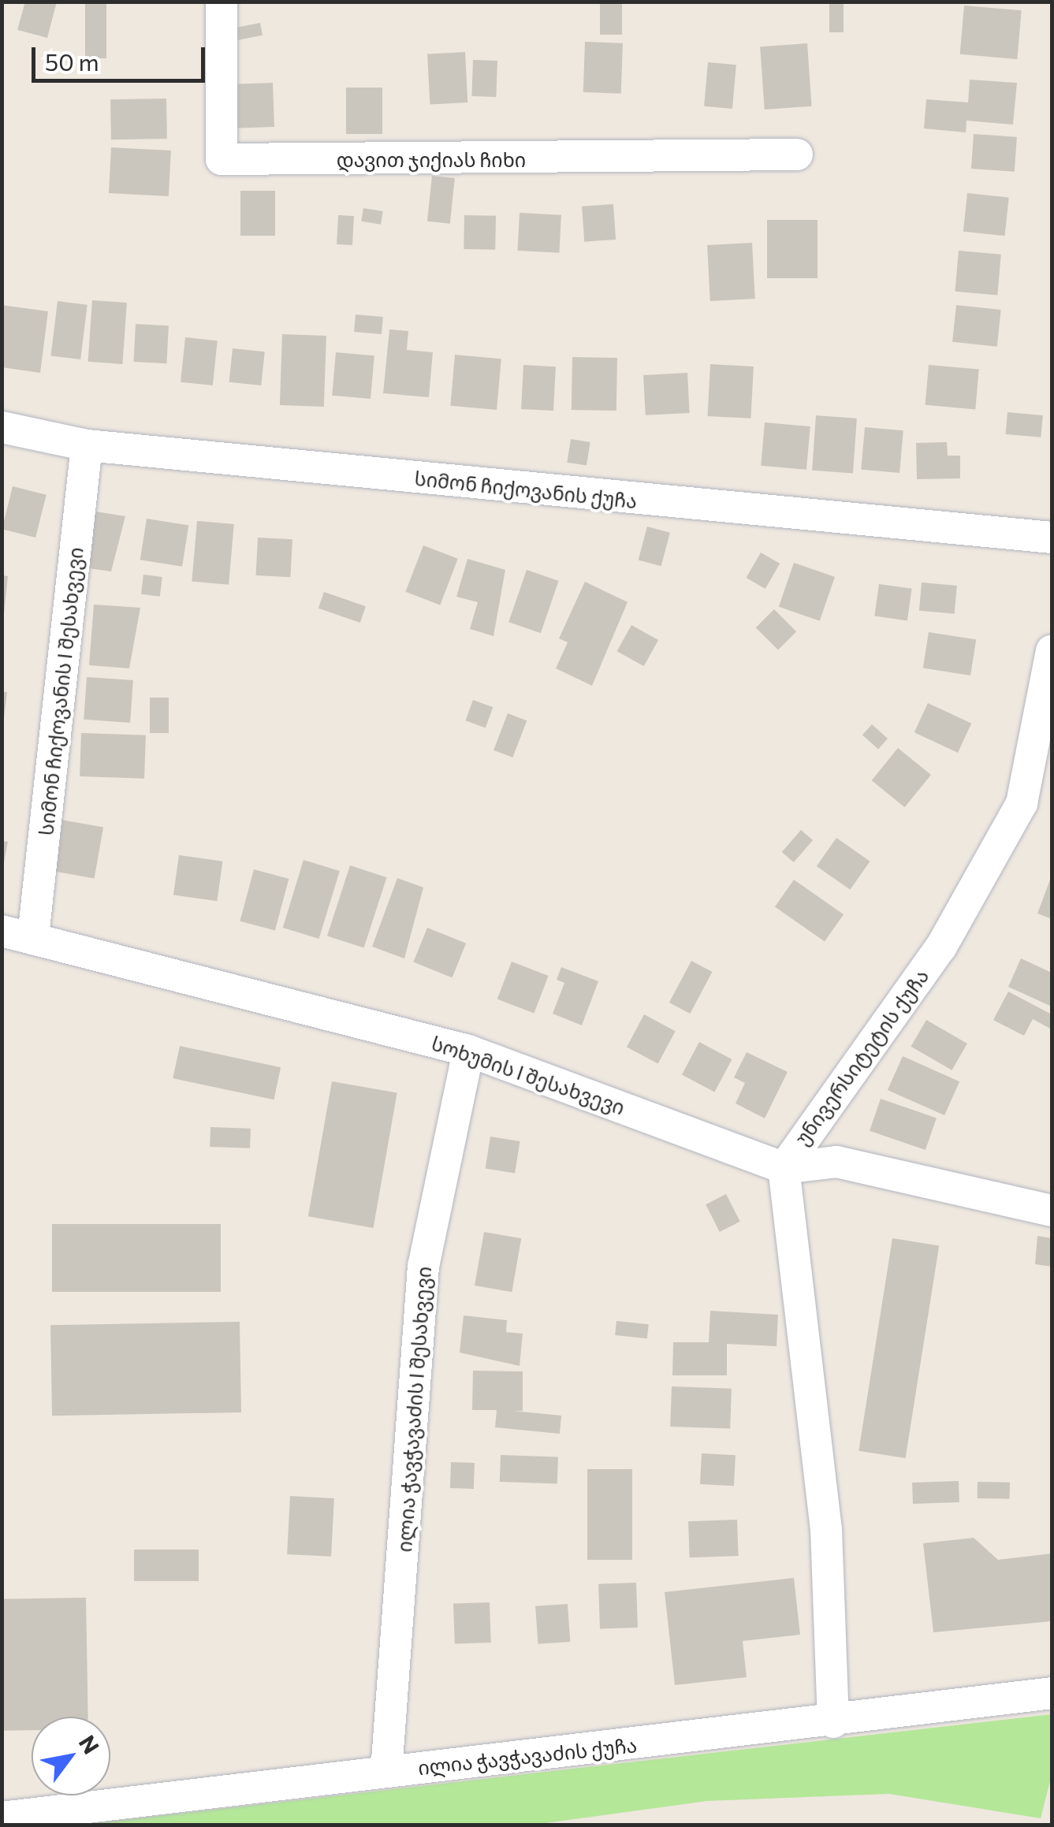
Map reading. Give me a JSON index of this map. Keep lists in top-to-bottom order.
{
  "streets": {
    "street": [
      "დავით ჯიქიას ჩიხი",
      "სიმონ ჩიქოვანის ქუჩა",
      "სიმონ ჩიქოვანის I შესახვევი",
      "უნივერსიტეტის ქუჩა",
      "სოხუმის I შესახვევი",
      "ილია ჭავჭავაძის I შესახვევი",
      "ილია ჭავჭავაძის ქუჩა"
    ]
  },
  "crossings": [
    ["სიმონ ჩიქოვანის ქუჩა", "სიმონ ჩიქოვანის I შესახვევი"],
    ["სიმონ ჩიქოვანის I შესახვევი", "სოხუმის I შესახვევი"],
    ["უნივერსიტეტის ქუჩა", "სოხუმის I შესახვევი"],
    ["სოხუმის I შესახვევი", "ილია ჭავჭავაძის I შესახვევი"],
    ["ილია ჭავჭავაძის I შესახვევი", "ილია ჭავჭავაძის ქუჩა"]
  ],
  "scale_bar": "50 m",
  "north": "top right"
}
